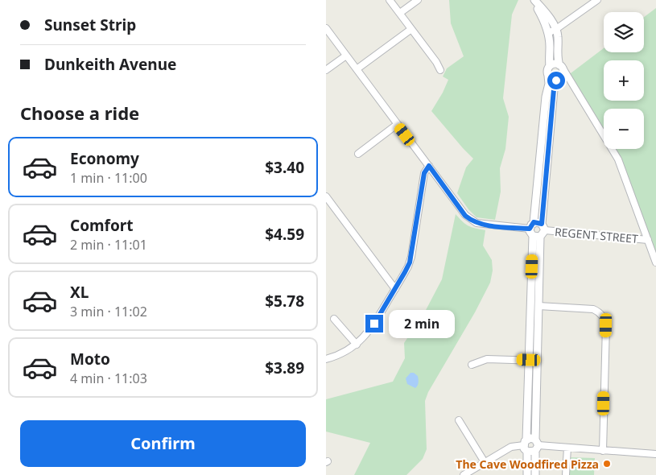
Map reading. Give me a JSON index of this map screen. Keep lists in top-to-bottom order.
{
  "streets": {
    "street": ["REGENT STREET"]
  },
  "places": ["The Cave Woodfired Pizza"],
  "page": {
    "banner": ["Sunset Strip", "Dunkeith Avenue"],
    "map_buttons": ["+", "−"],
    "heading": "Choose a ride",
    "list": [
      {
        "name": "Economy",
        "note": "1 min · 11:00",
        "value": "$3.40"
      },
      {
        "name": "Comfort",
        "note": "2 min · 11:01",
        "value": "$4.59"
      },
      {
        "name": "XL",
        "note": "3 min · 11:02",
        "value": "$5.78"
      },
      {
        "name": "Moto",
        "note": "4 min · 11:03",
        "value": "$3.89"
      }
    ],
    "bubble": "2 min",
    "buttons": "Confirm"
  }
}
